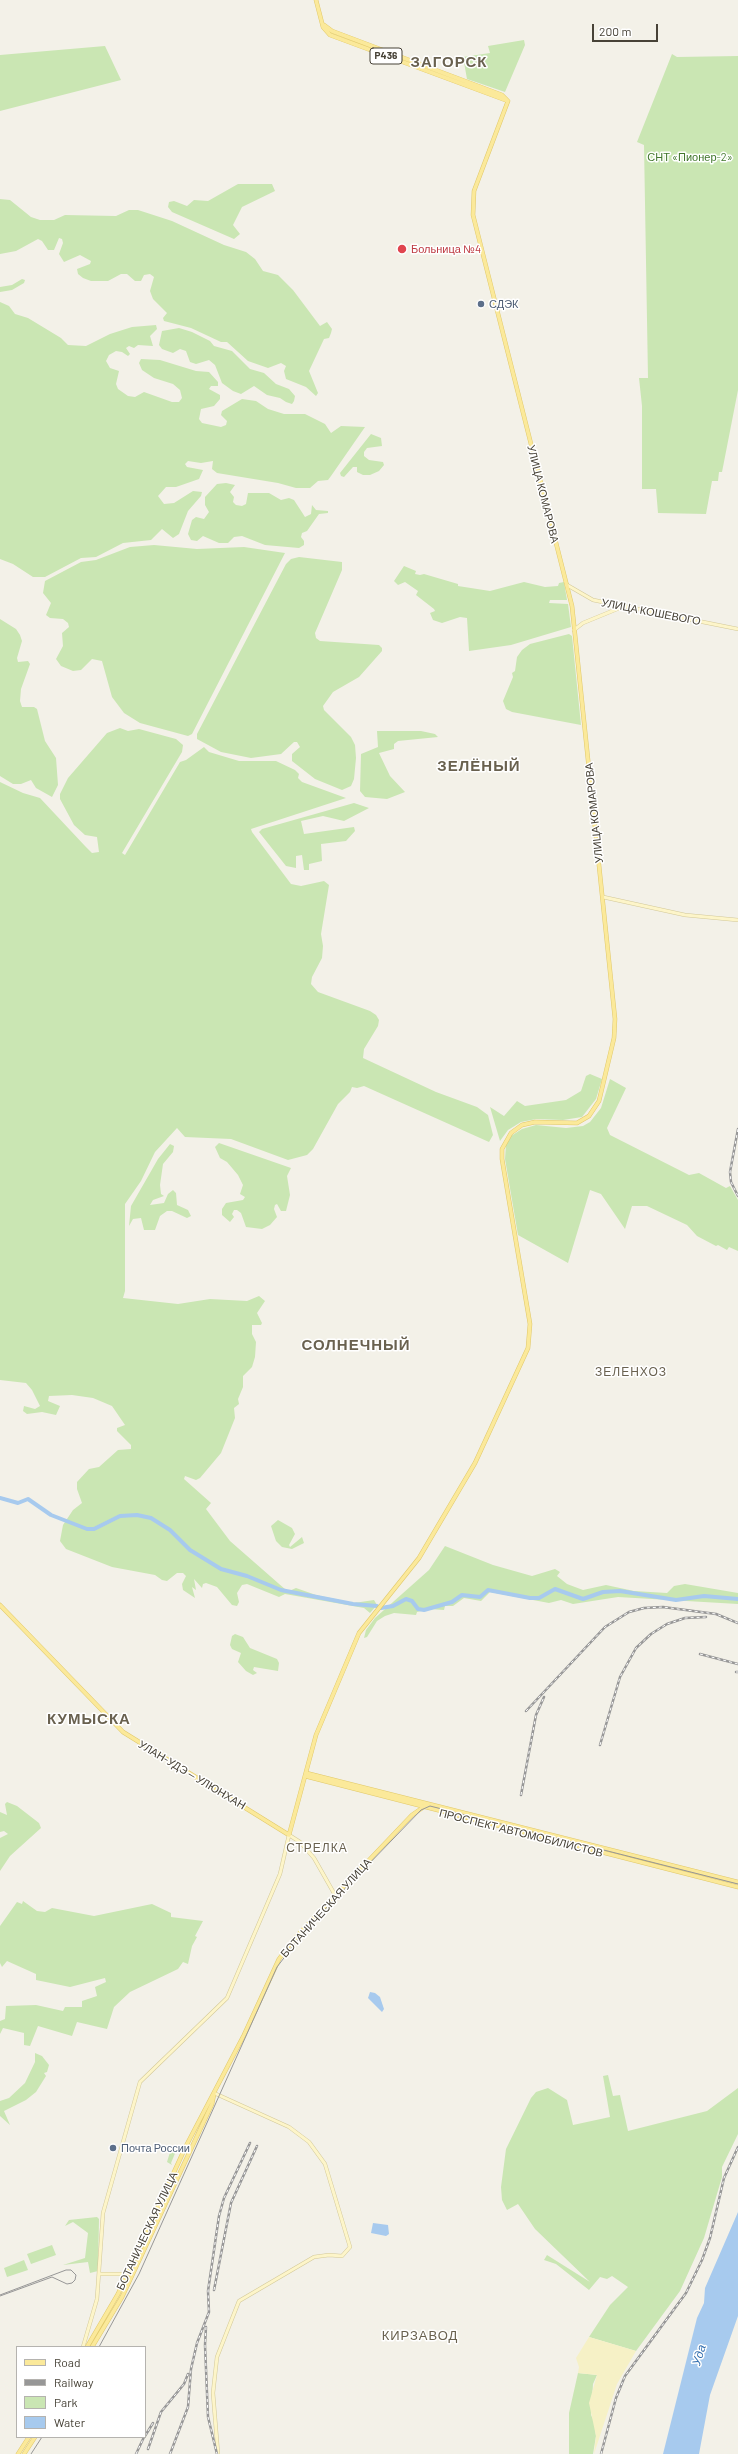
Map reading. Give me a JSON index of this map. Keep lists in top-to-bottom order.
{
  "streets": {
    "main road": [
      "P436",
      "УЛИЦА КОМАРОВА",
      "УЛИЦА КОШЕВОГО",
      "УЛАН-УДЭ — УЛЮНХАН",
      "ПРОСПЕКТ АВТОМОБИЛИСТОВ",
      "БОТАНИЧЕСКАЯ УЛИЦА"
    ]
  },
  "crossings": [
    ["УЛИЦА КОМАРОВА", "УЛИЦА КОШЕВОГО"],
    ["УЛИЦА КОМАРОВА", "УЛАН-УДЭ — УЛЮНХАН"],
    ["УЛИЦА КОМАРОВА", "ПРОСПЕКТ АВТОМОБИЛИСТОВ"],
    ["ПРОСПЕКТ АВТОМОБИЛИСТОВ", "БОТАНИЧЕСКАЯ УЛИЦА"]
  ],
  "districts": [
    "ЗАГОРСК",
    "ЗЕЛЁНЫЙ",
    "СОЛНЕЧНЫЙ",
    "ЗЕЛЕНХОЗ",
    "КУМЫСКА",
    "СТРЕЛКА",
    "КИРЗАВОД"
  ],
  "water": ["Уда"],
  "parks": ["СНТ «Пионер-2»"],
  "places": ["Больница №4", "СДЭК", "Почта России"],
  "legend": [
    "Road",
    "Railway",
    "Park",
    "Water"
  ],
  "scale_bar": "200 m"
}
